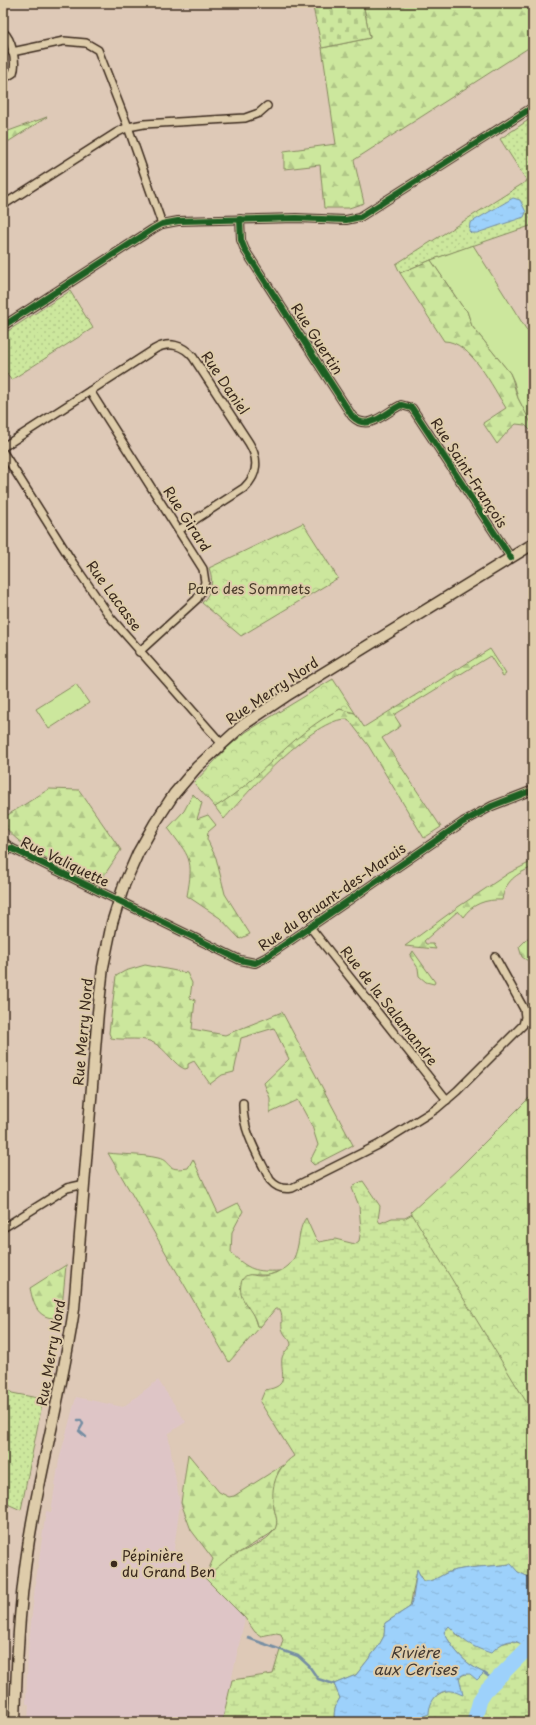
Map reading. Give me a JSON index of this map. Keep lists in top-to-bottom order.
{
  "streets": {
    "main road": ["Rue Merry Nord"],
    "street": [
      "Rue Guertin",
      "Rue Daniel",
      "Rue Saint-François",
      "Rue Girard",
      "Rue Lacasse",
      "Rue Valiquette",
      "Rue du Bruant-des-Marais",
      "Rue de la Salamandre"
    ]
  },
  "crossings": [
    ["Rue Guertin", "Rue Saint-François"],
    ["Rue Daniel", "Rue Girard"],
    ["Rue Saint-François", "Rue Merry Nord"],
    ["Rue Girard", "Rue Lacasse"],
    ["Rue Lacasse", "Rue Merry Nord"],
    ["Rue Merry Nord", "Rue Valiquette"],
    ["Rue Merry Nord", "Rue du Bruant-des-Marais"],
    ["Rue Valiquette", "Rue du Bruant-des-Marais"],
    ["Rue du Bruant-des-Marais", "Rue de la Salamandre"]
  ],
  "water": ["Rivière aux Cerises"],
  "parks": ["Parc des Sommets"],
  "places": ["Pépinière du Grand Ben"]
}
